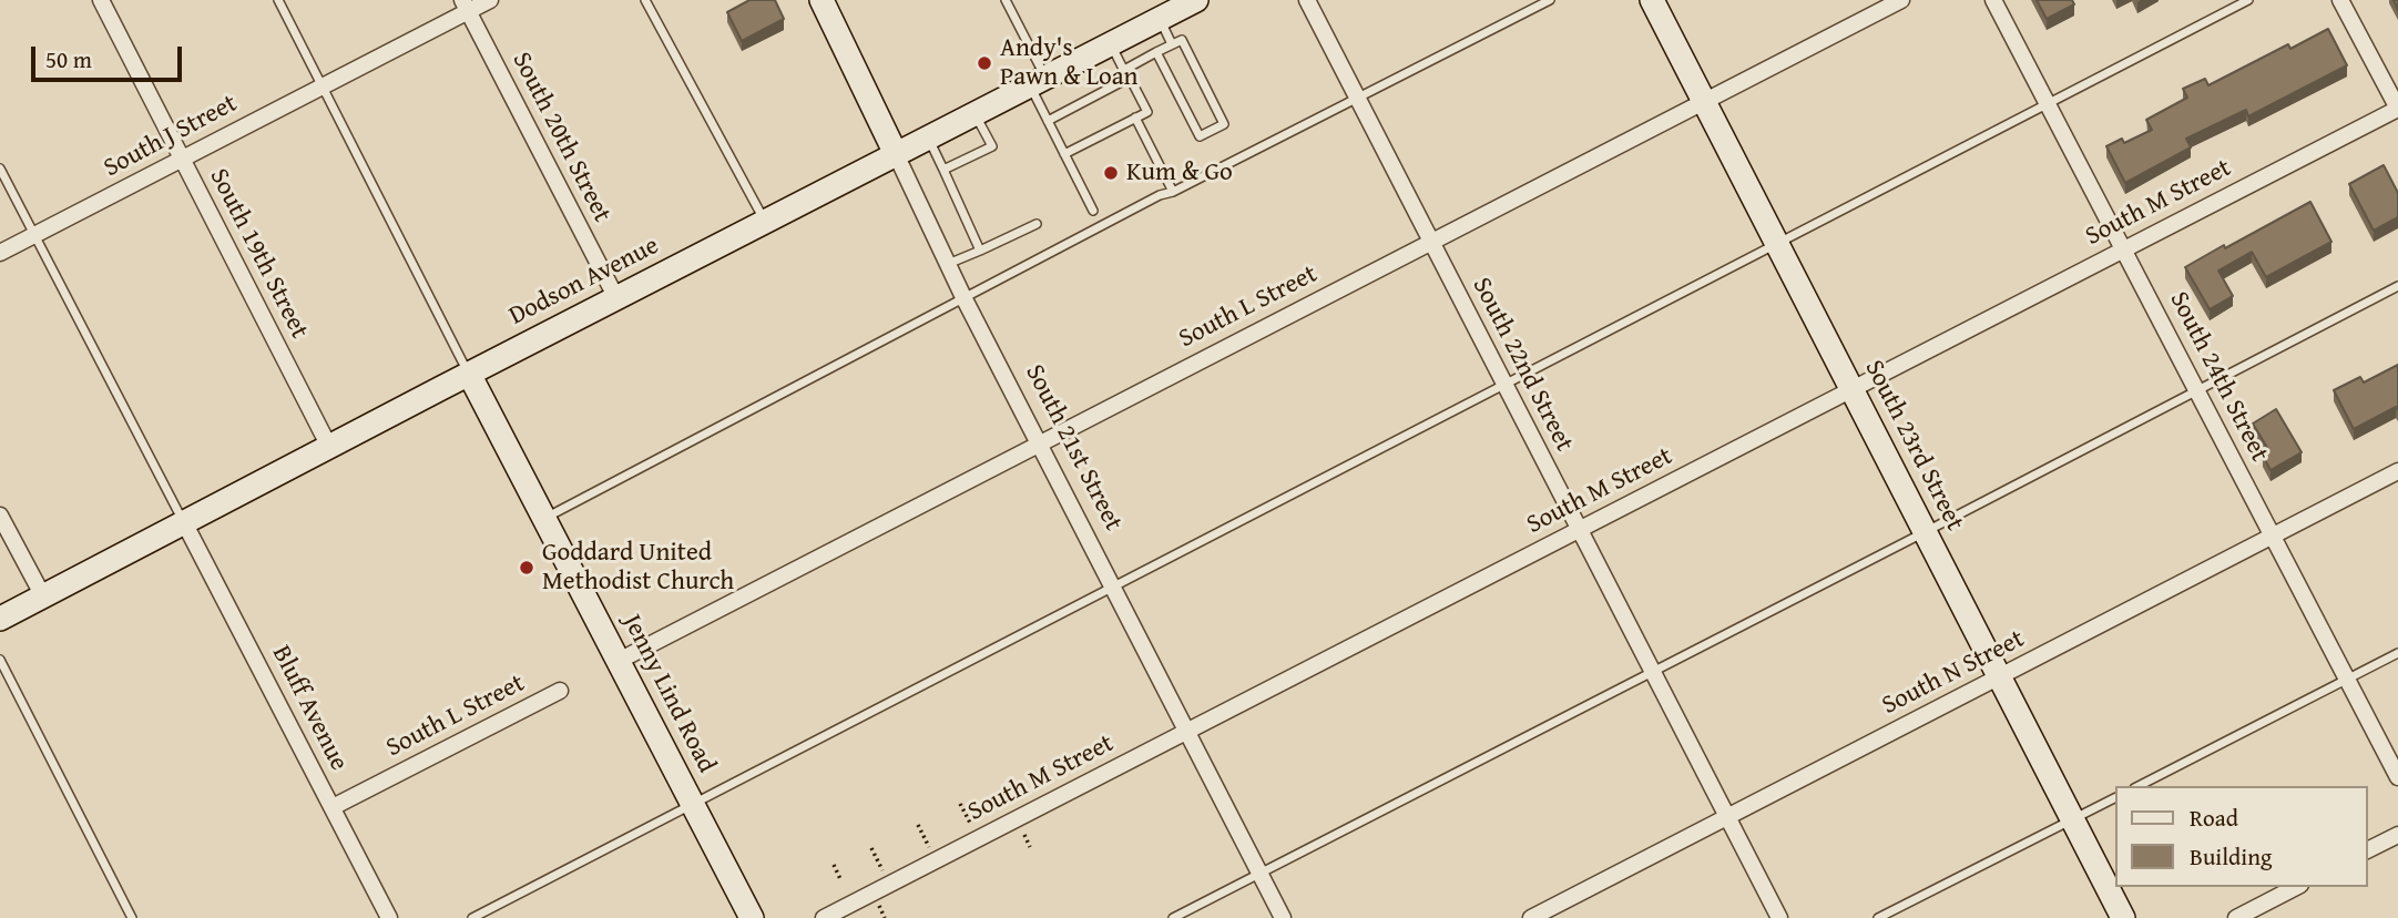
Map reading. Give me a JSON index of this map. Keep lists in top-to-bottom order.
{
  "streets": {
    "street": [
      "South J Street",
      "South 20th Street",
      "South M Street",
      "South 19th Street",
      "Dodson Avenue",
      "South L Street",
      "South 22nd Street",
      "South 24th Street",
      "South 23rd Street",
      "South 21st Street",
      "South N Street",
      "Jenny Lind Road",
      "Bluff Avenue"
    ]
  },
  "crossings": [
    ["South J Street", "South 20th Street"],
    ["South J Street", "South 19th Street"],
    ["South 20th Street", "Dodson Avenue"],
    ["South M Street", "South 22nd Street"],
    ["South M Street", "South 24th Street"],
    ["South M Street", "South 23rd Street"],
    ["South M Street", "South 21st Street"],
    ["South 19th Street", "Dodson Avenue"],
    ["Dodson Avenue", "South 21st Street"],
    ["Dodson Avenue", "Jenny Lind Road"],
    ["Dodson Avenue", "Bluff Avenue"],
    ["South L Street", "South 22nd Street"],
    ["South L Street", "South 23rd Street"],
    ["South L Street", "South 21st Street"],
    ["South L Street", "Jenny Lind Road"],
    ["South L Street", "Bluff Avenue"],
    ["South 22nd Street", "South N Street"],
    ["South 24th Street", "South N Street"],
    ["South 23rd Street", "South N Street"]
  ],
  "places": ["Andy's Pawn & Loan", "Kum & Go", "Goddard United Methodist Church"],
  "legend": ["Road", "Building"],
  "scale_bar": "50 m"
}
